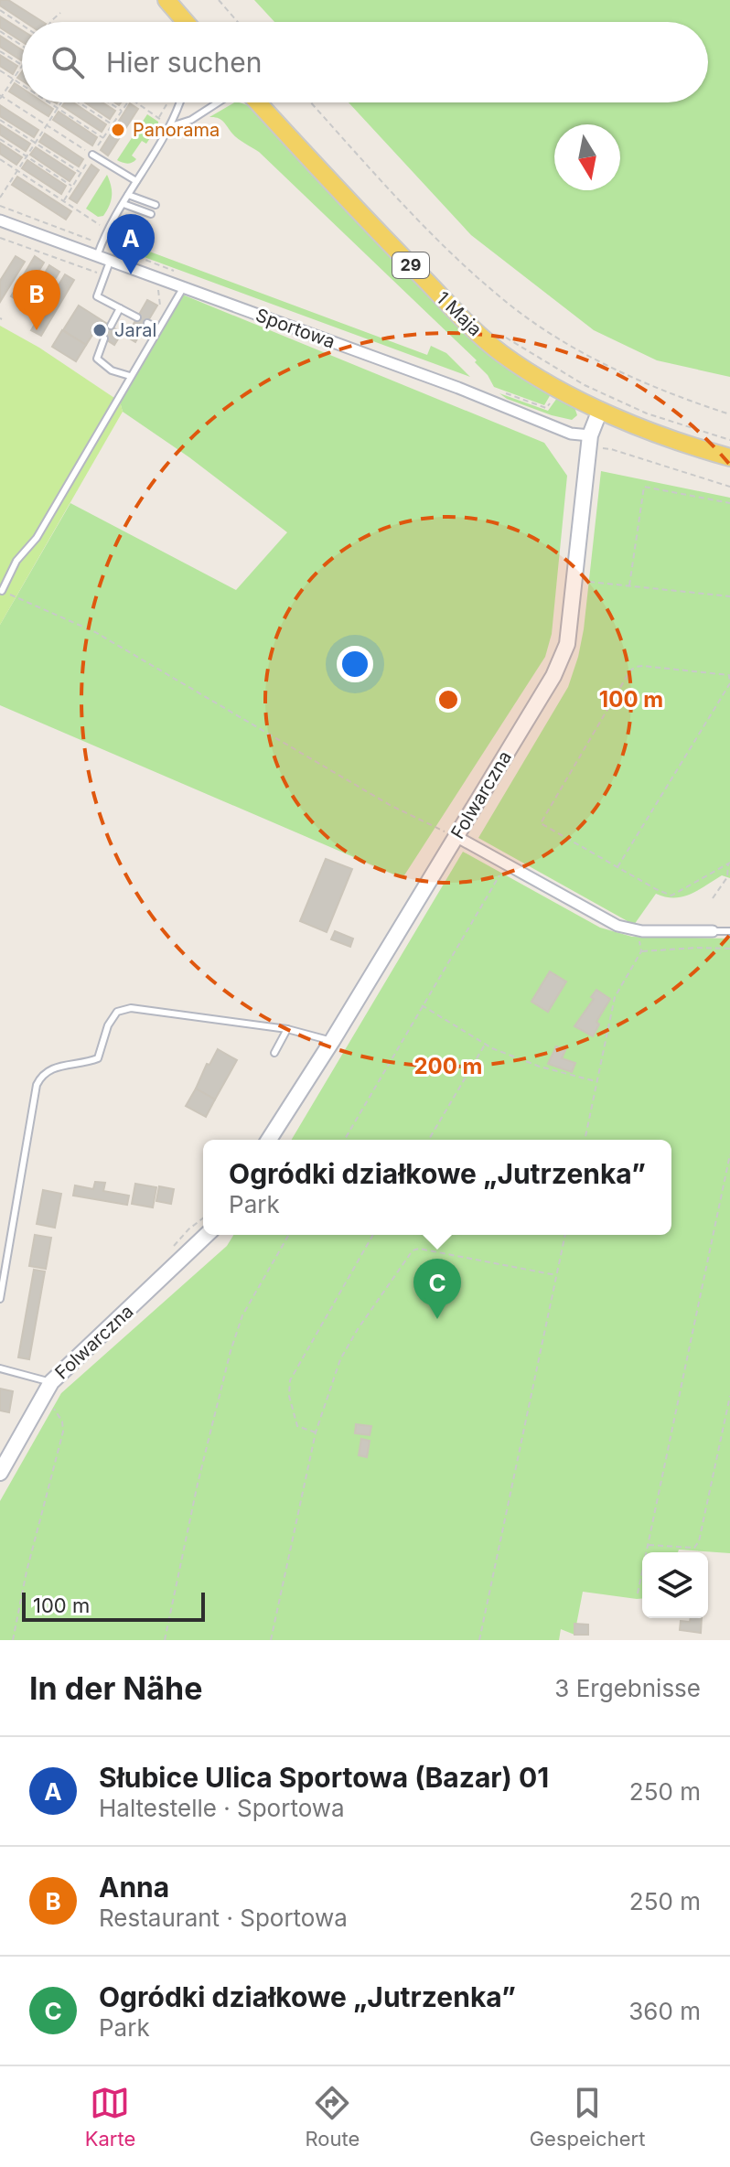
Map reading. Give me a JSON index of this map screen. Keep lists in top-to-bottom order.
{
  "streets": {
    "main road": ["29", "1 Maja"],
    "street": ["Sportowa", "Folwarczna"]
  },
  "crossings": [
    ["1 Maja", "Folwarczna"],
    ["Sportowa", "Folwarczna"]
  ],
  "places": ["Panorama", "Jaral"],
  "scale_bar": "100 m",
  "north": "bottom",
  "page": {
    "search": "Hier suchen",
    "pins": ["A", "B", "C"],
    "popup": ["Ogródki działkowe „Jutrzenka”", "Park"],
    "scale": "100 m",
    "heading": ["In der Nähe", "3 Ergebnisse"],
    "list": [
      {
        "mark": "A",
        "name": "Słubice Ulica Sportowa (Bazar) 01",
        "note": "Haltestelle · Sportowa",
        "value": "250 m"
      },
      {
        "mark": "B",
        "name": "Anna",
        "note": "Restaurant · Sportowa",
        "value": "250 m"
      },
      {
        "mark": "C",
        "name": "Ogródki działkowe „Jutrzenka”",
        "note": "Park",
        "value": "360 m"
      }
    ],
    "nav": ["Karte", "Route", "Gespeichert"]
  },
  "rings": ["100 m", "200 m"]
}
